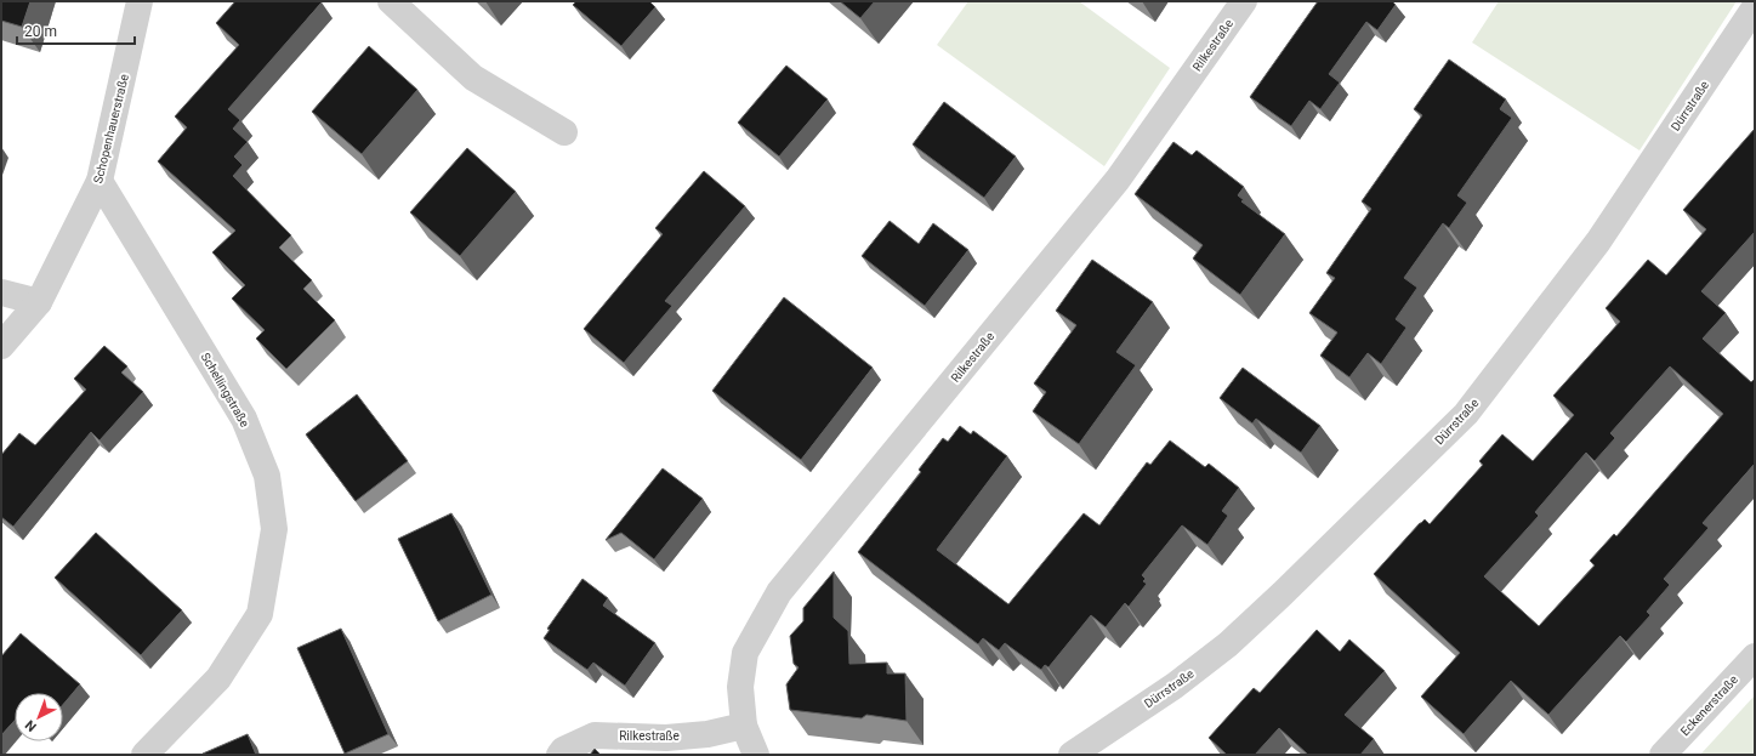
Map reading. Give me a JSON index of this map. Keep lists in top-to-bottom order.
{
  "streets": {
    "street": [
      "Rilkestraße",
      "Dürrstraße",
      "Schopenhauerstraße",
      "Schellingstraße",
      "Eckenerstraße"
    ]
  },
  "crossings": [
    ["Schopenhauerstraße", "Schellingstraße"]
  ],
  "scale_bar": "20 m",
  "north": "bottom left"
}
